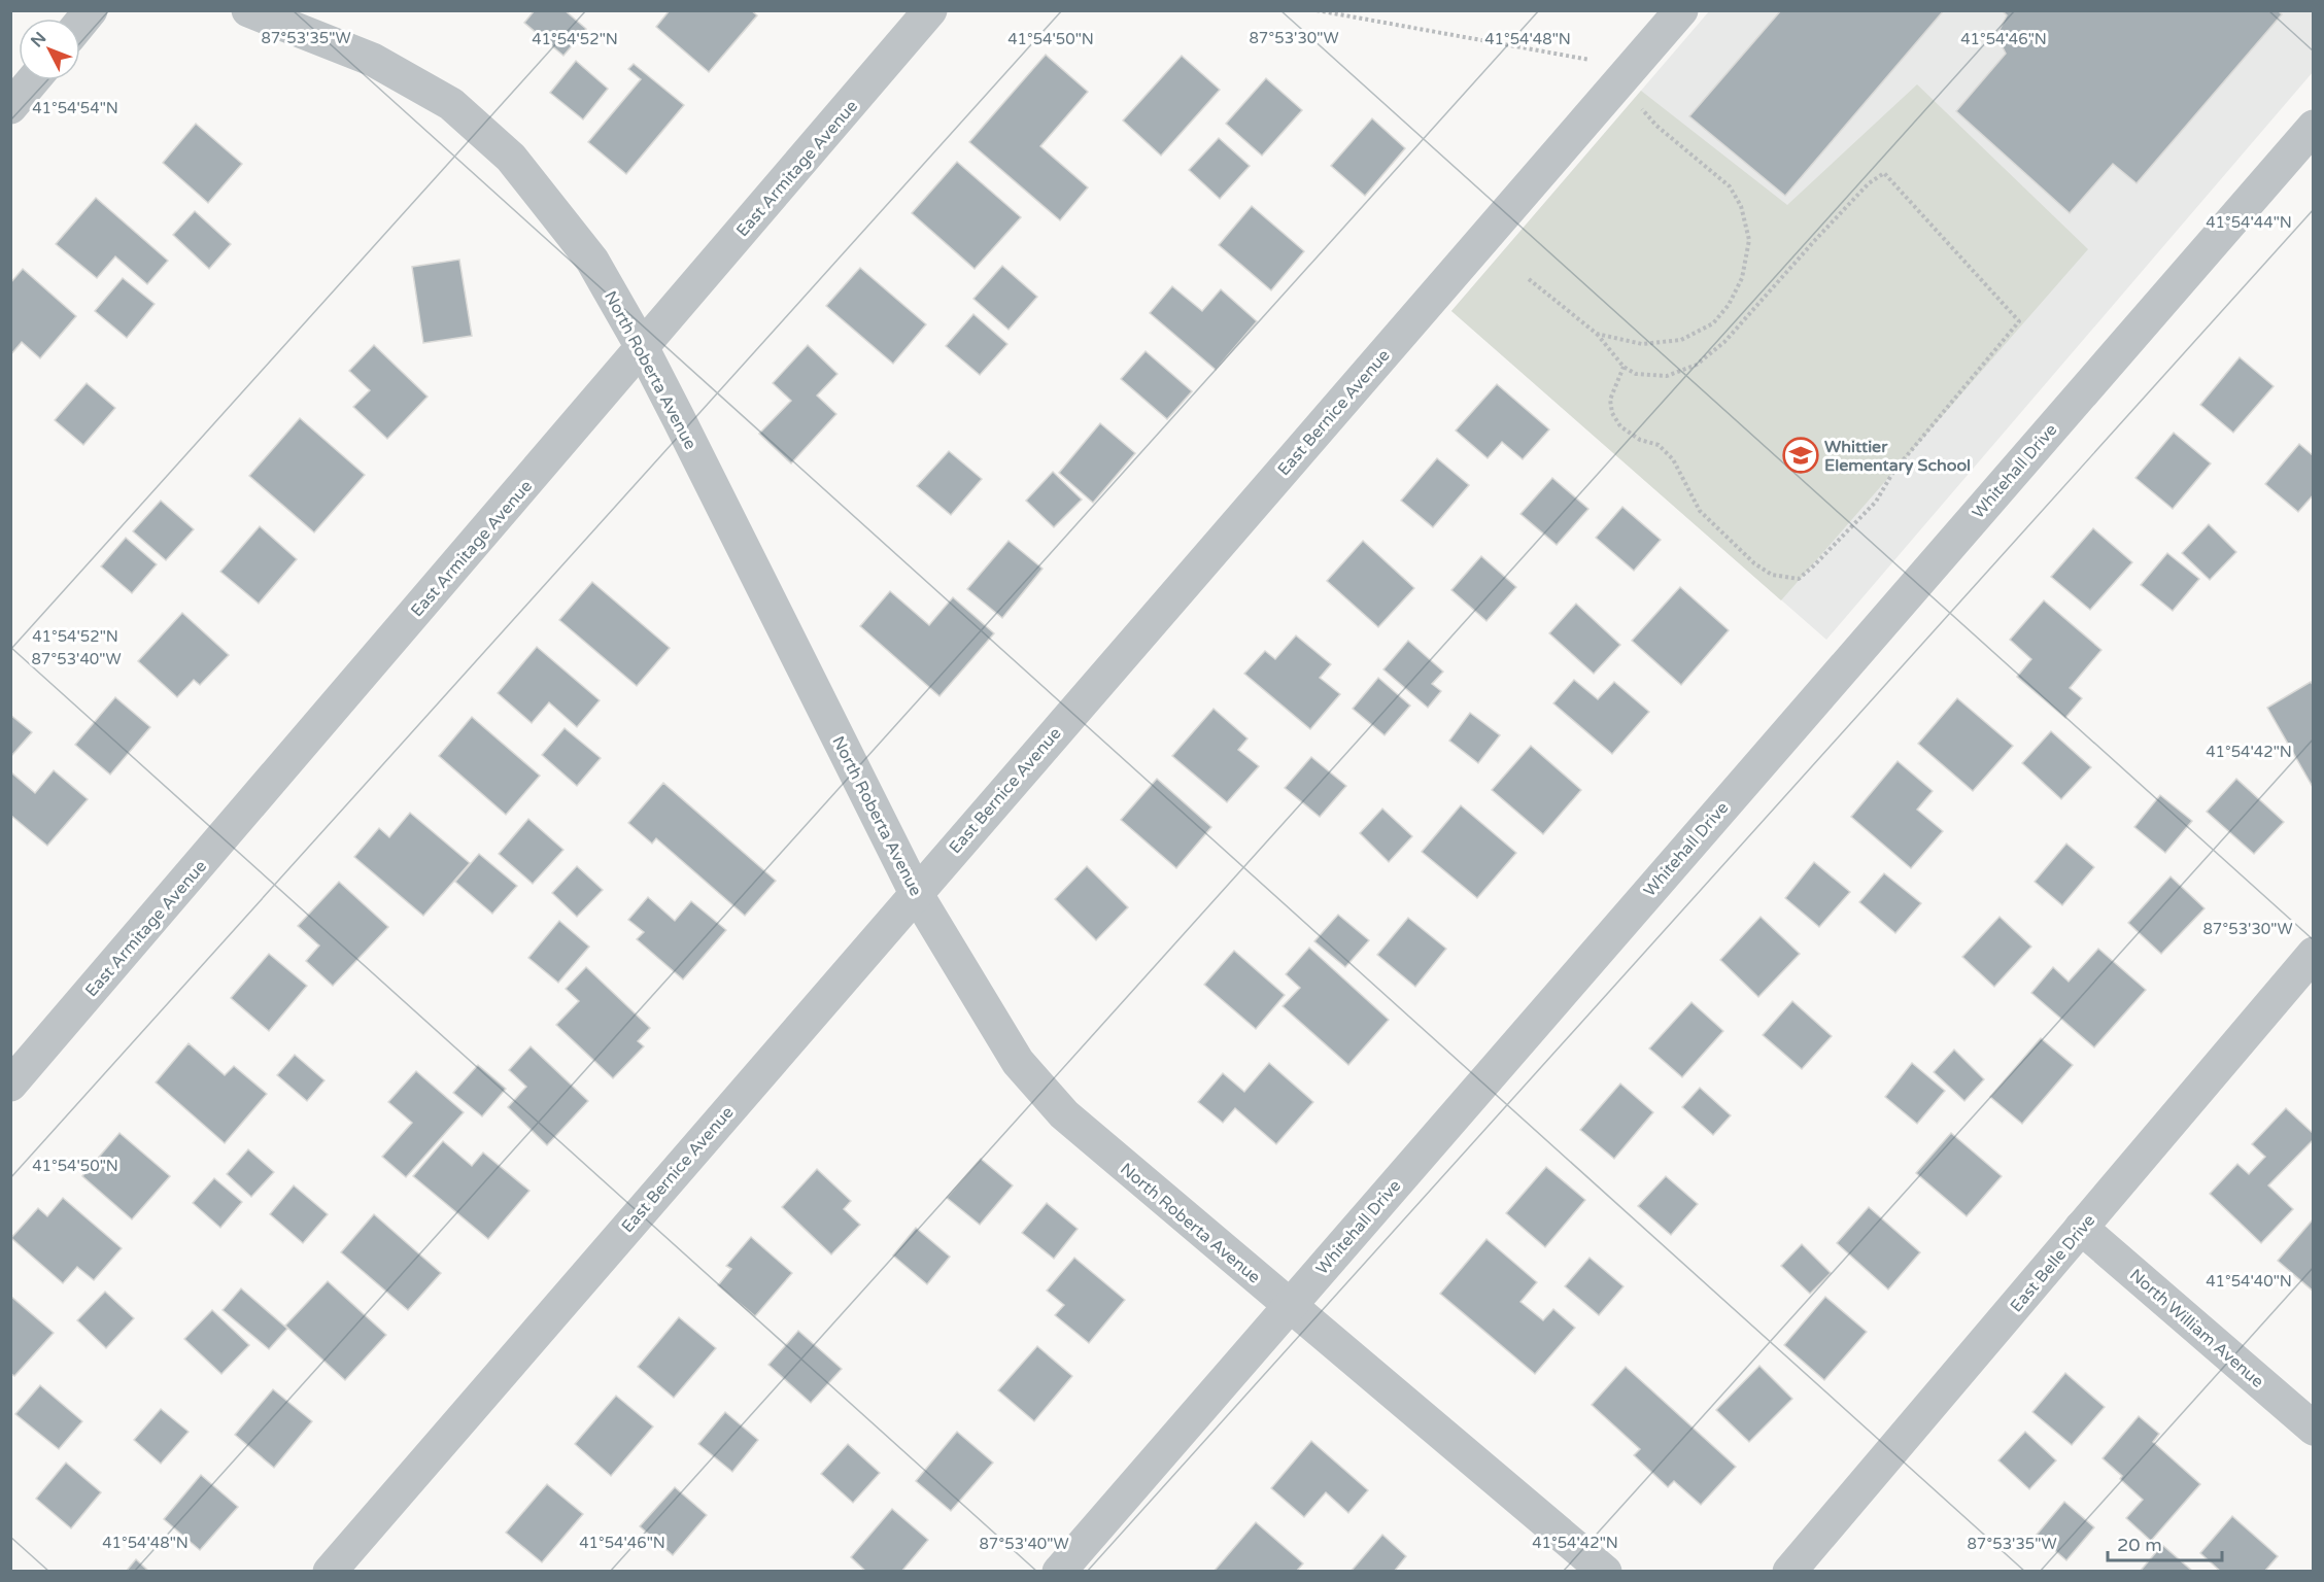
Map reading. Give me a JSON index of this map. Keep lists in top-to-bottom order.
{
  "streets": {
    "street": [
      "East Armitage Avenue",
      "North Roberta Avenue",
      "East Bernice Avenue",
      "Whitehall Drive",
      "East Belle Drive",
      "North William Avenue"
    ]
  },
  "crossings": [
    ["East Armitage Avenue", "North Roberta Avenue"],
    ["North Roberta Avenue", "East Bernice Avenue"],
    ["North Roberta Avenue", "Whitehall Drive"],
    ["East Belle Drive", "North William Avenue"]
  ],
  "places": {
    "school or university": ["Whittier Elementary School"]
  },
  "scale_bar": "20 m",
  "north": "top left",
  "coordinates": [
    "87°53'35\"W",
    "87°53'30\"W",
    "41°54'52\"N",
    "41°54'50\"N",
    "41°54'48\"N",
    "41°54'46\"N",
    "41°54'54\"N",
    "41°54'44\"N",
    "87°53'40\"W",
    "41°54'42\"N",
    "41°54'40\"N"
  ]
}
